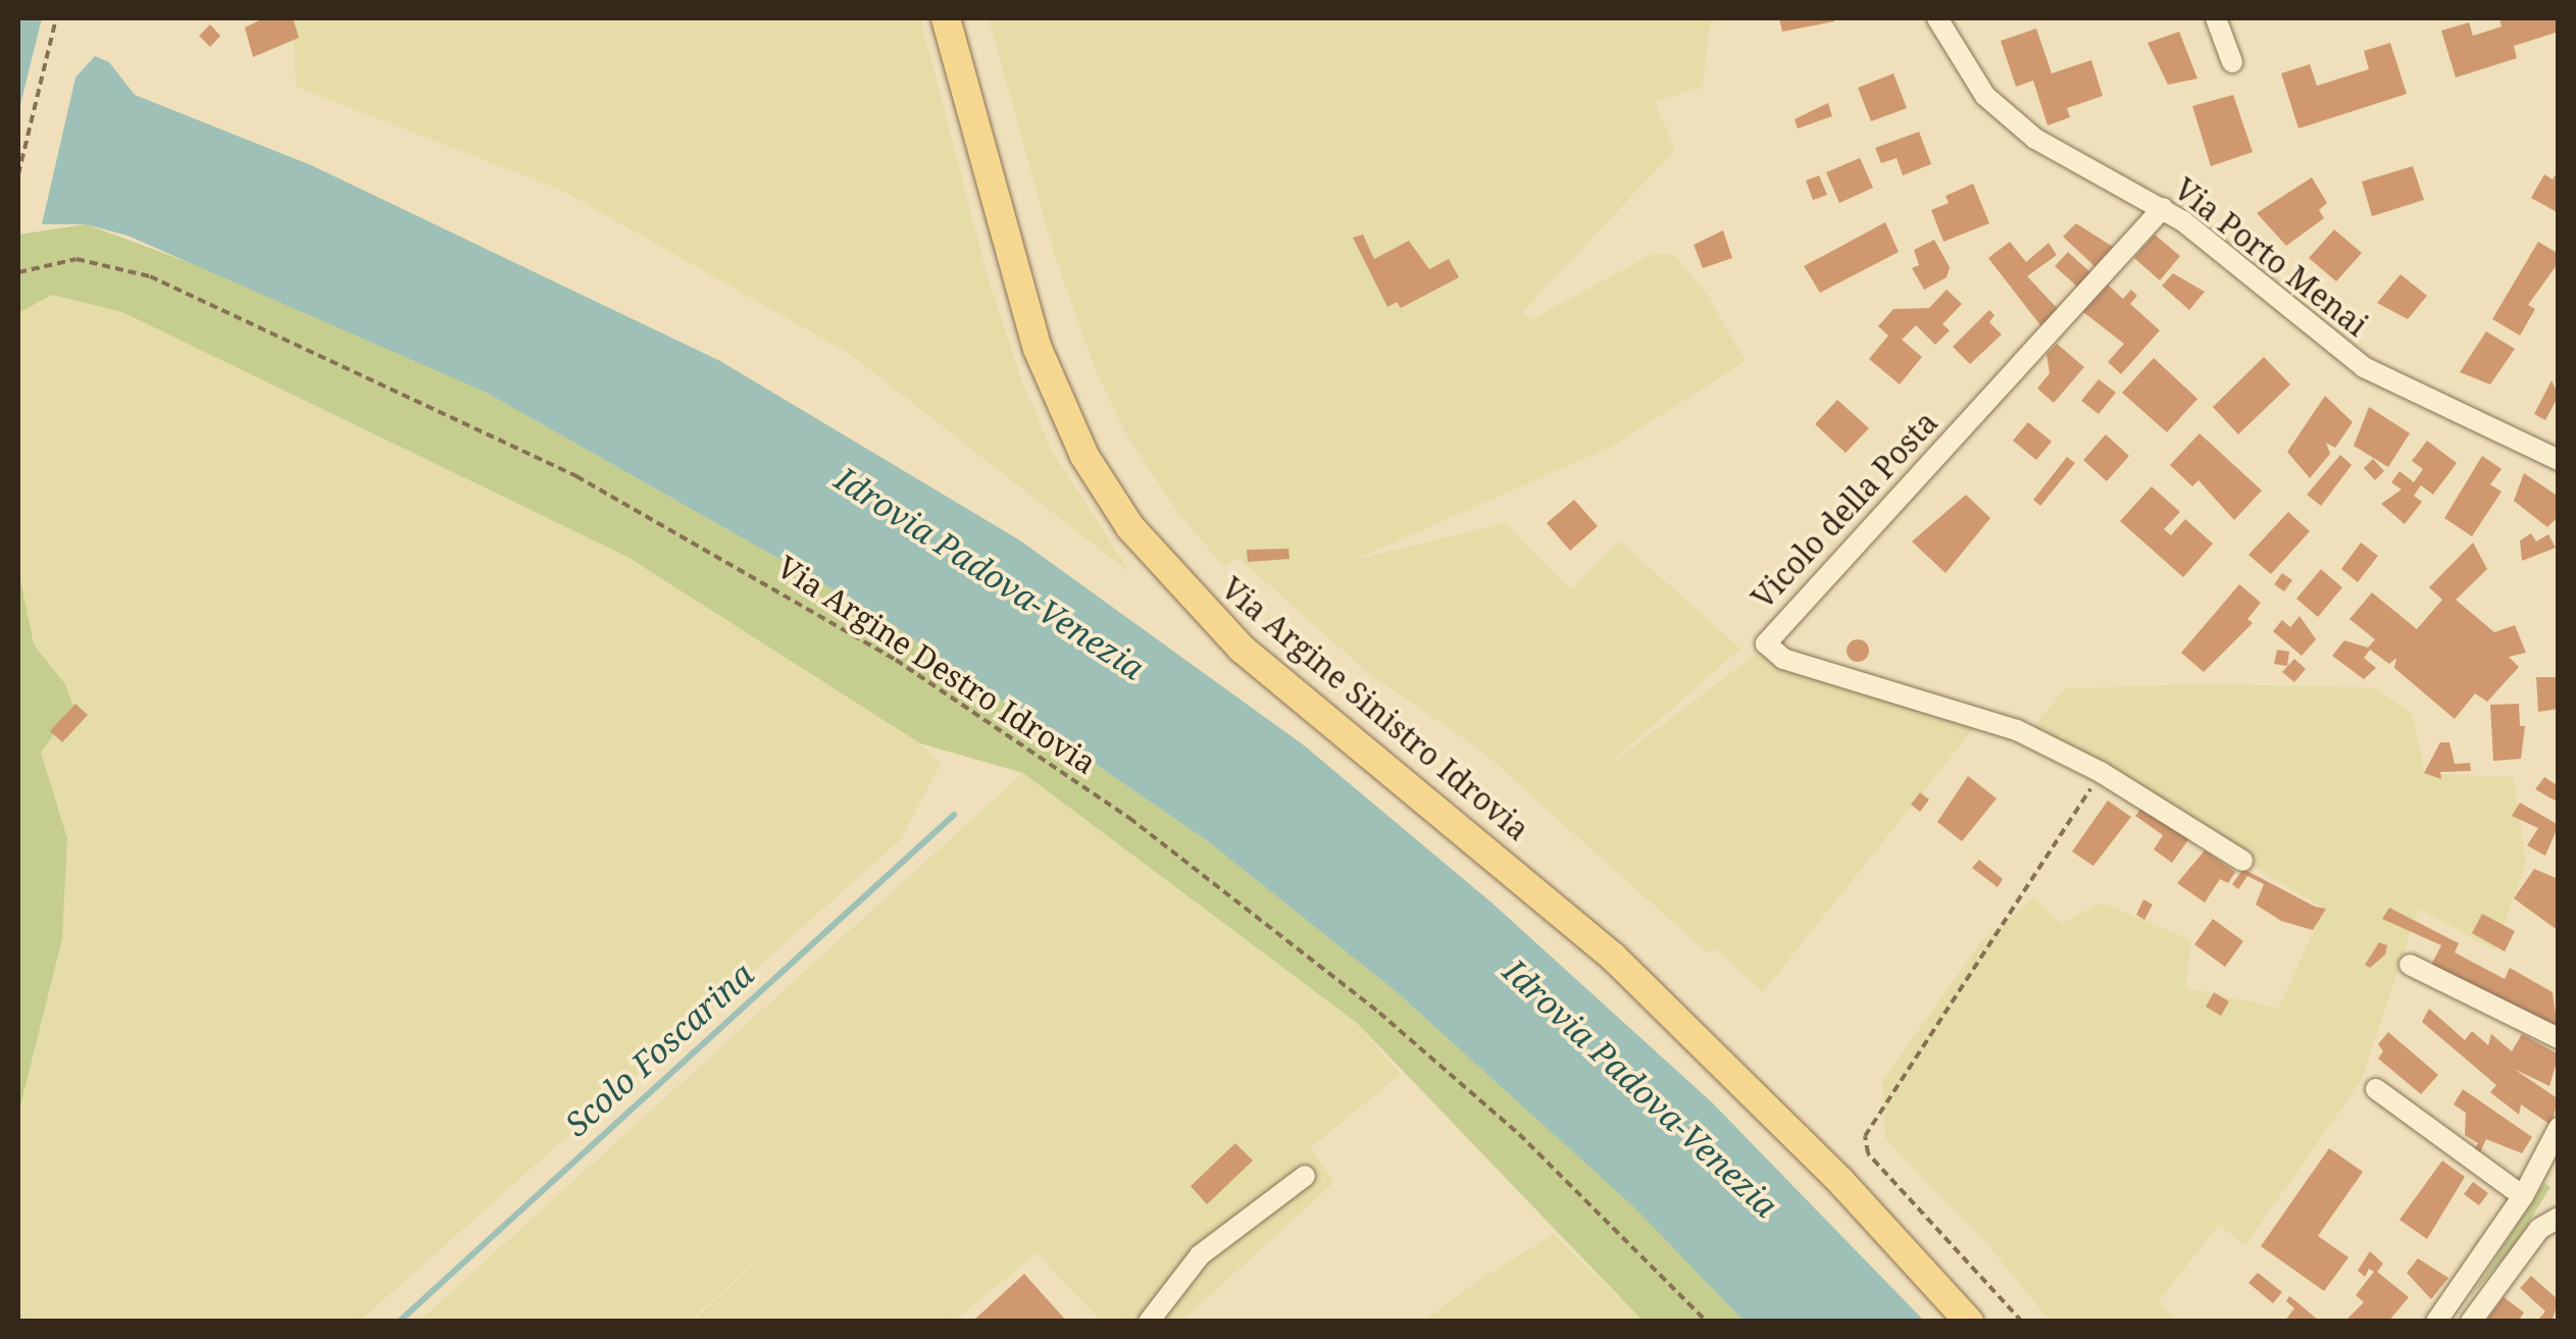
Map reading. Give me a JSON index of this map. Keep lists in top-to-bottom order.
{
  "streets": {
    "main road": ["Via Argine Sinistro Idrovia"],
    "street": ["Via Porto Menai", "Vicolo della Posta"],
    "path": ["Via Argine Destro Idrovia"]
  },
  "crossings": [
    ["Via Porto Menai", "Vicolo della Posta"]
  ],
  "water": ["Idrovia Padova-Venezia", "Scolo Foscarina"]
}
